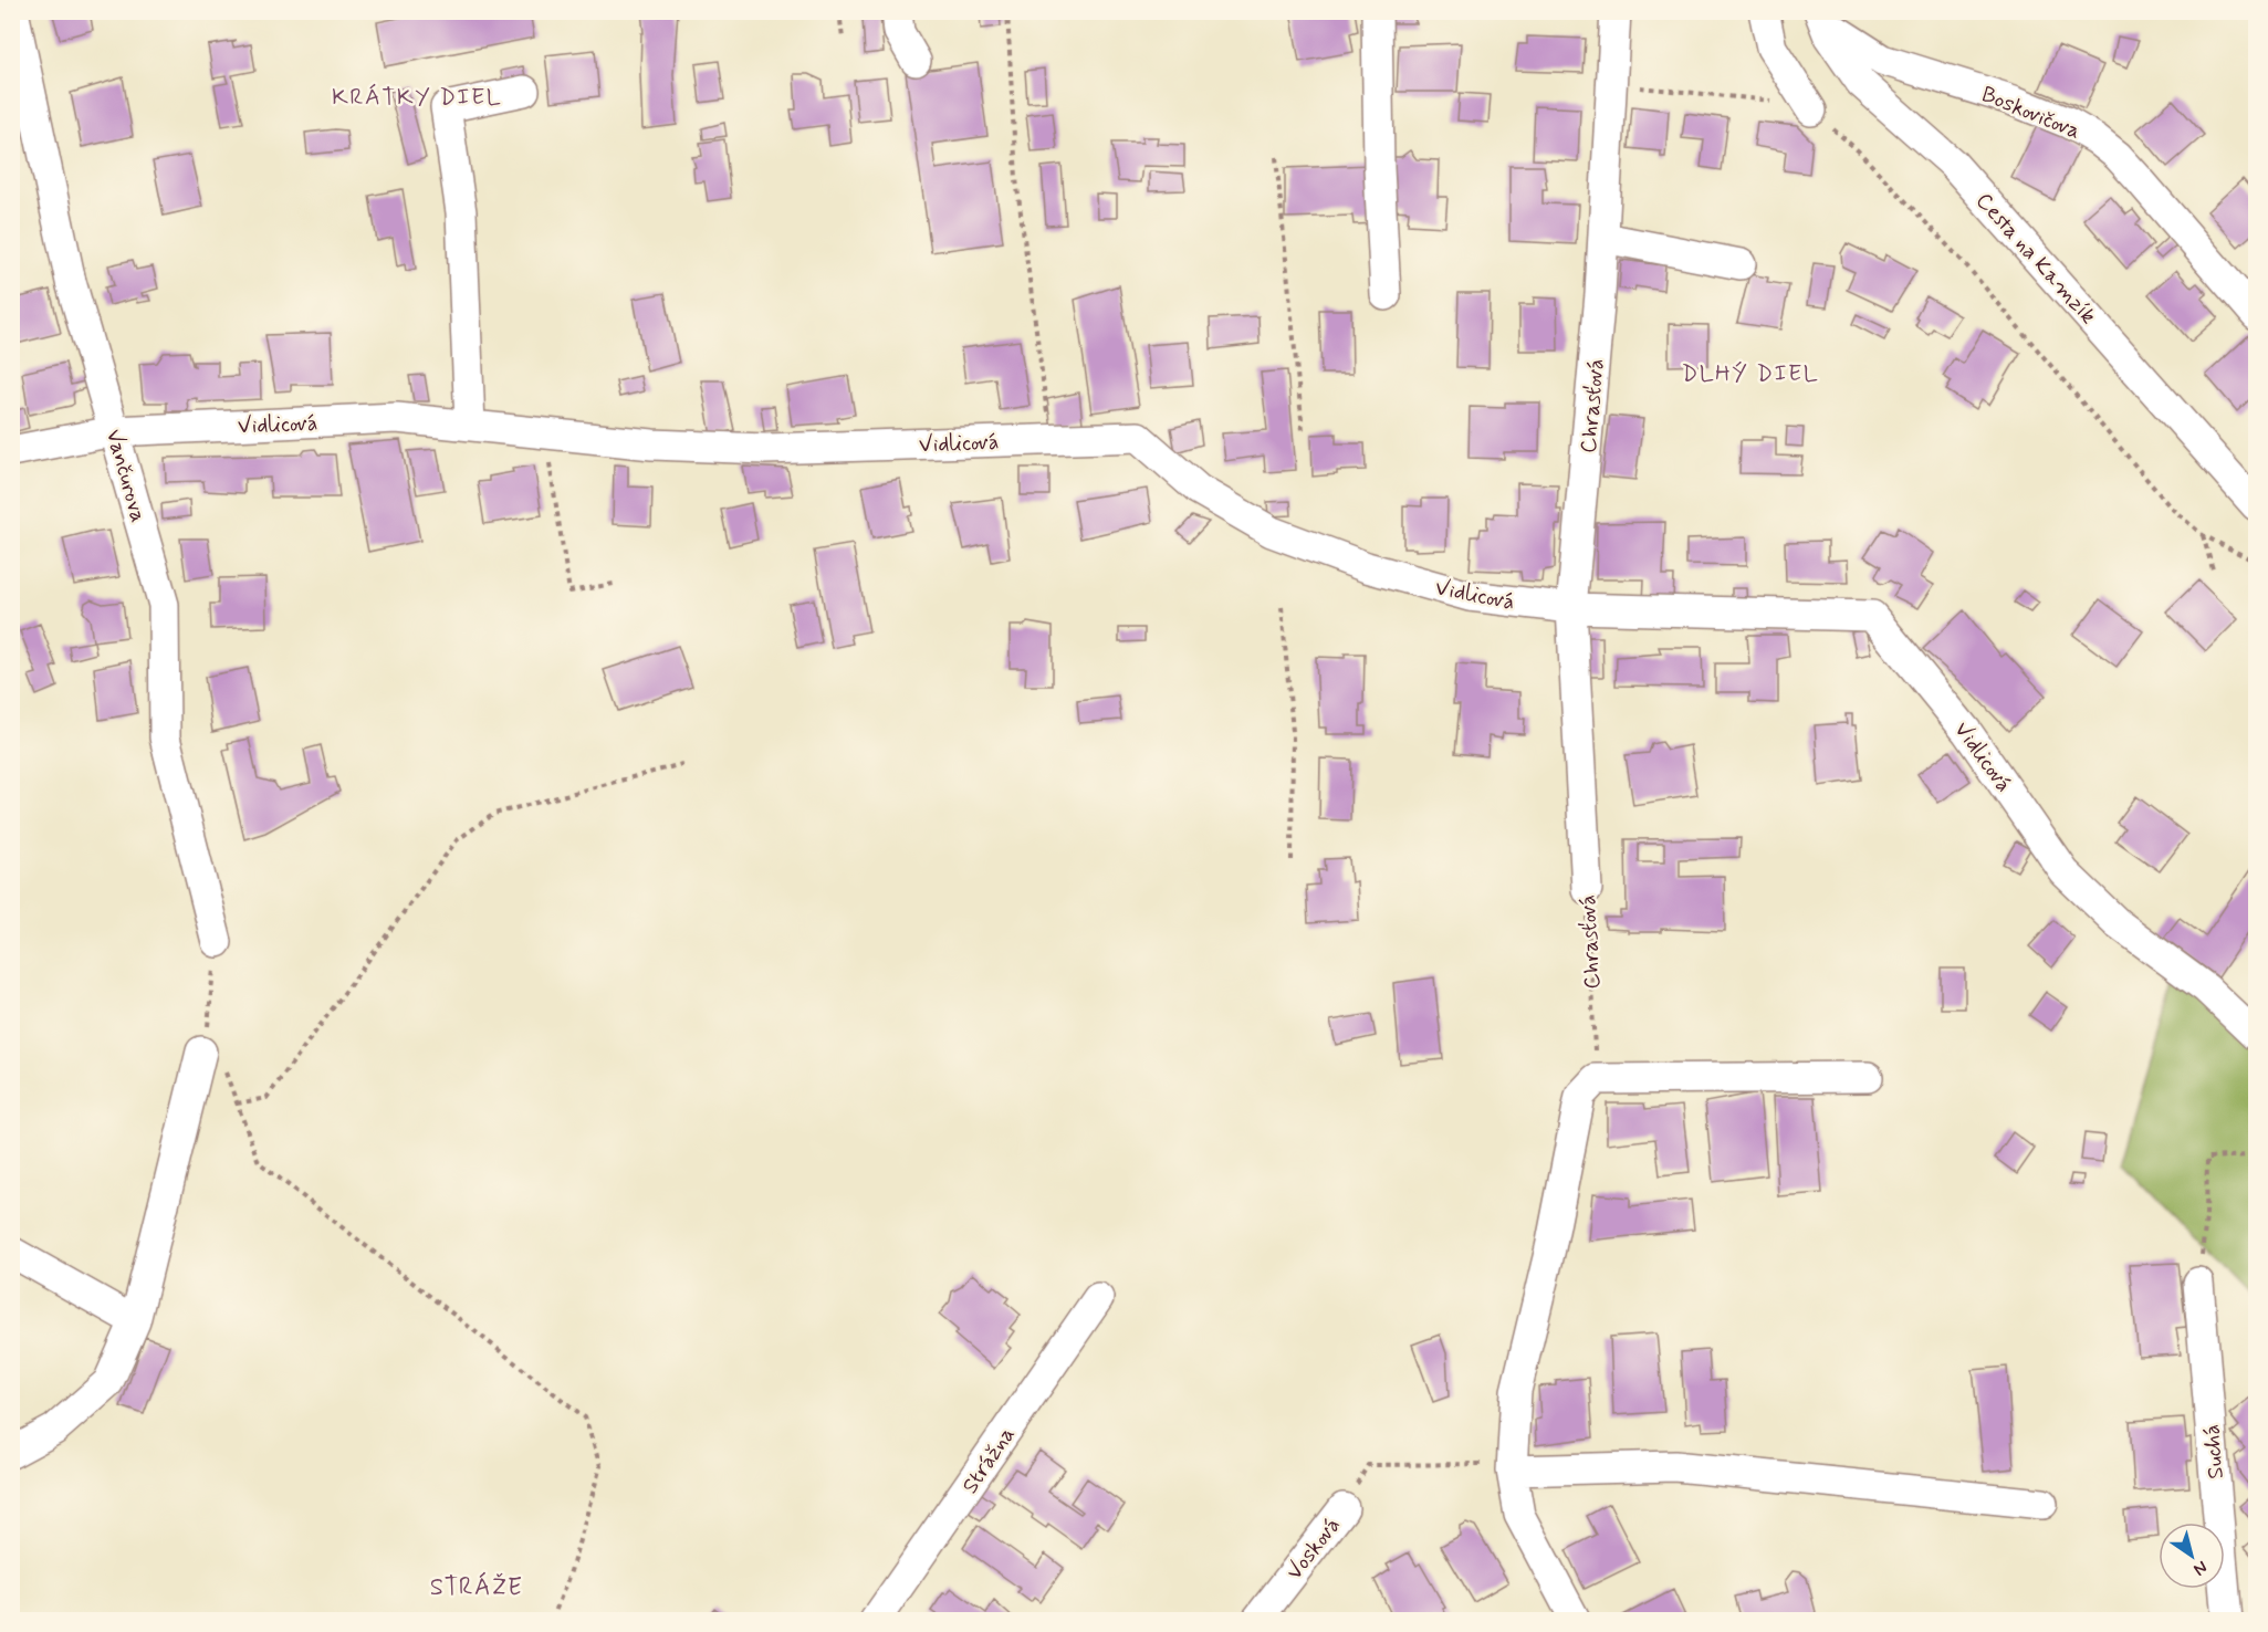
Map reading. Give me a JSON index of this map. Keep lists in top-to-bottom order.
{
  "streets": {
    "street": [
      "Boskovičova",
      "Cesta na Kamzík",
      "Chrasťová",
      "Vidlicová",
      "Vančurova",
      "Suchá",
      "Strážna",
      "Vosková"
    ]
  },
  "crossings": [
    ["Boskovičova", "Cesta na Kamzík"],
    ["Chrasťová", "Vidlicová"],
    ["Vidlicová", "Vančurova"]
  ],
  "districts": ["KRÁTKY DIEL", "DLHÝ DIEL", "STRÁŽE"],
  "north": "bottom right"
}
